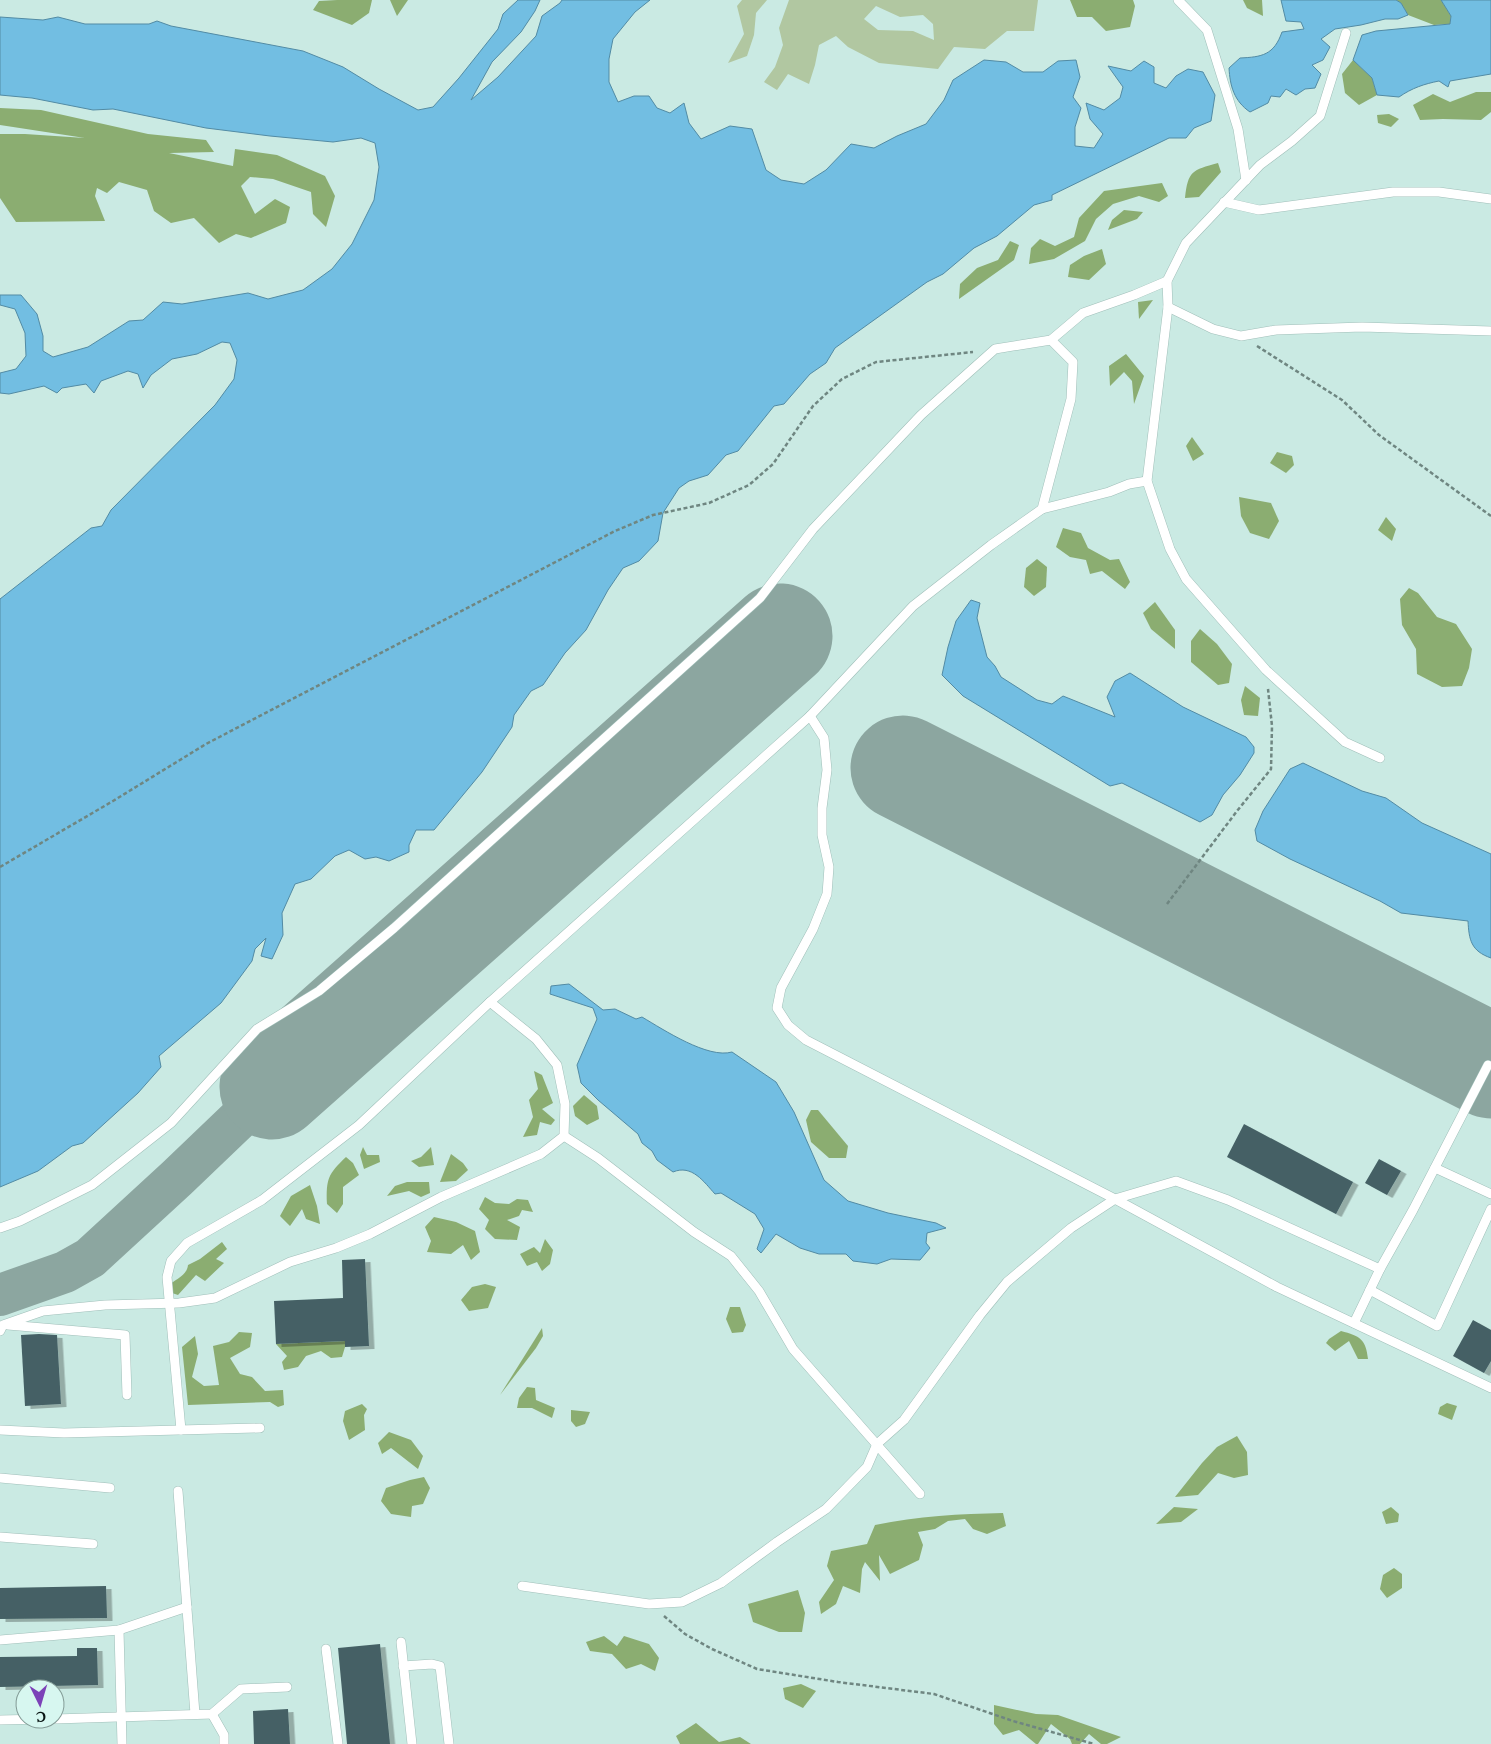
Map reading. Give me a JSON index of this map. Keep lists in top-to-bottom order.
{
  "north": "bottom"
}
